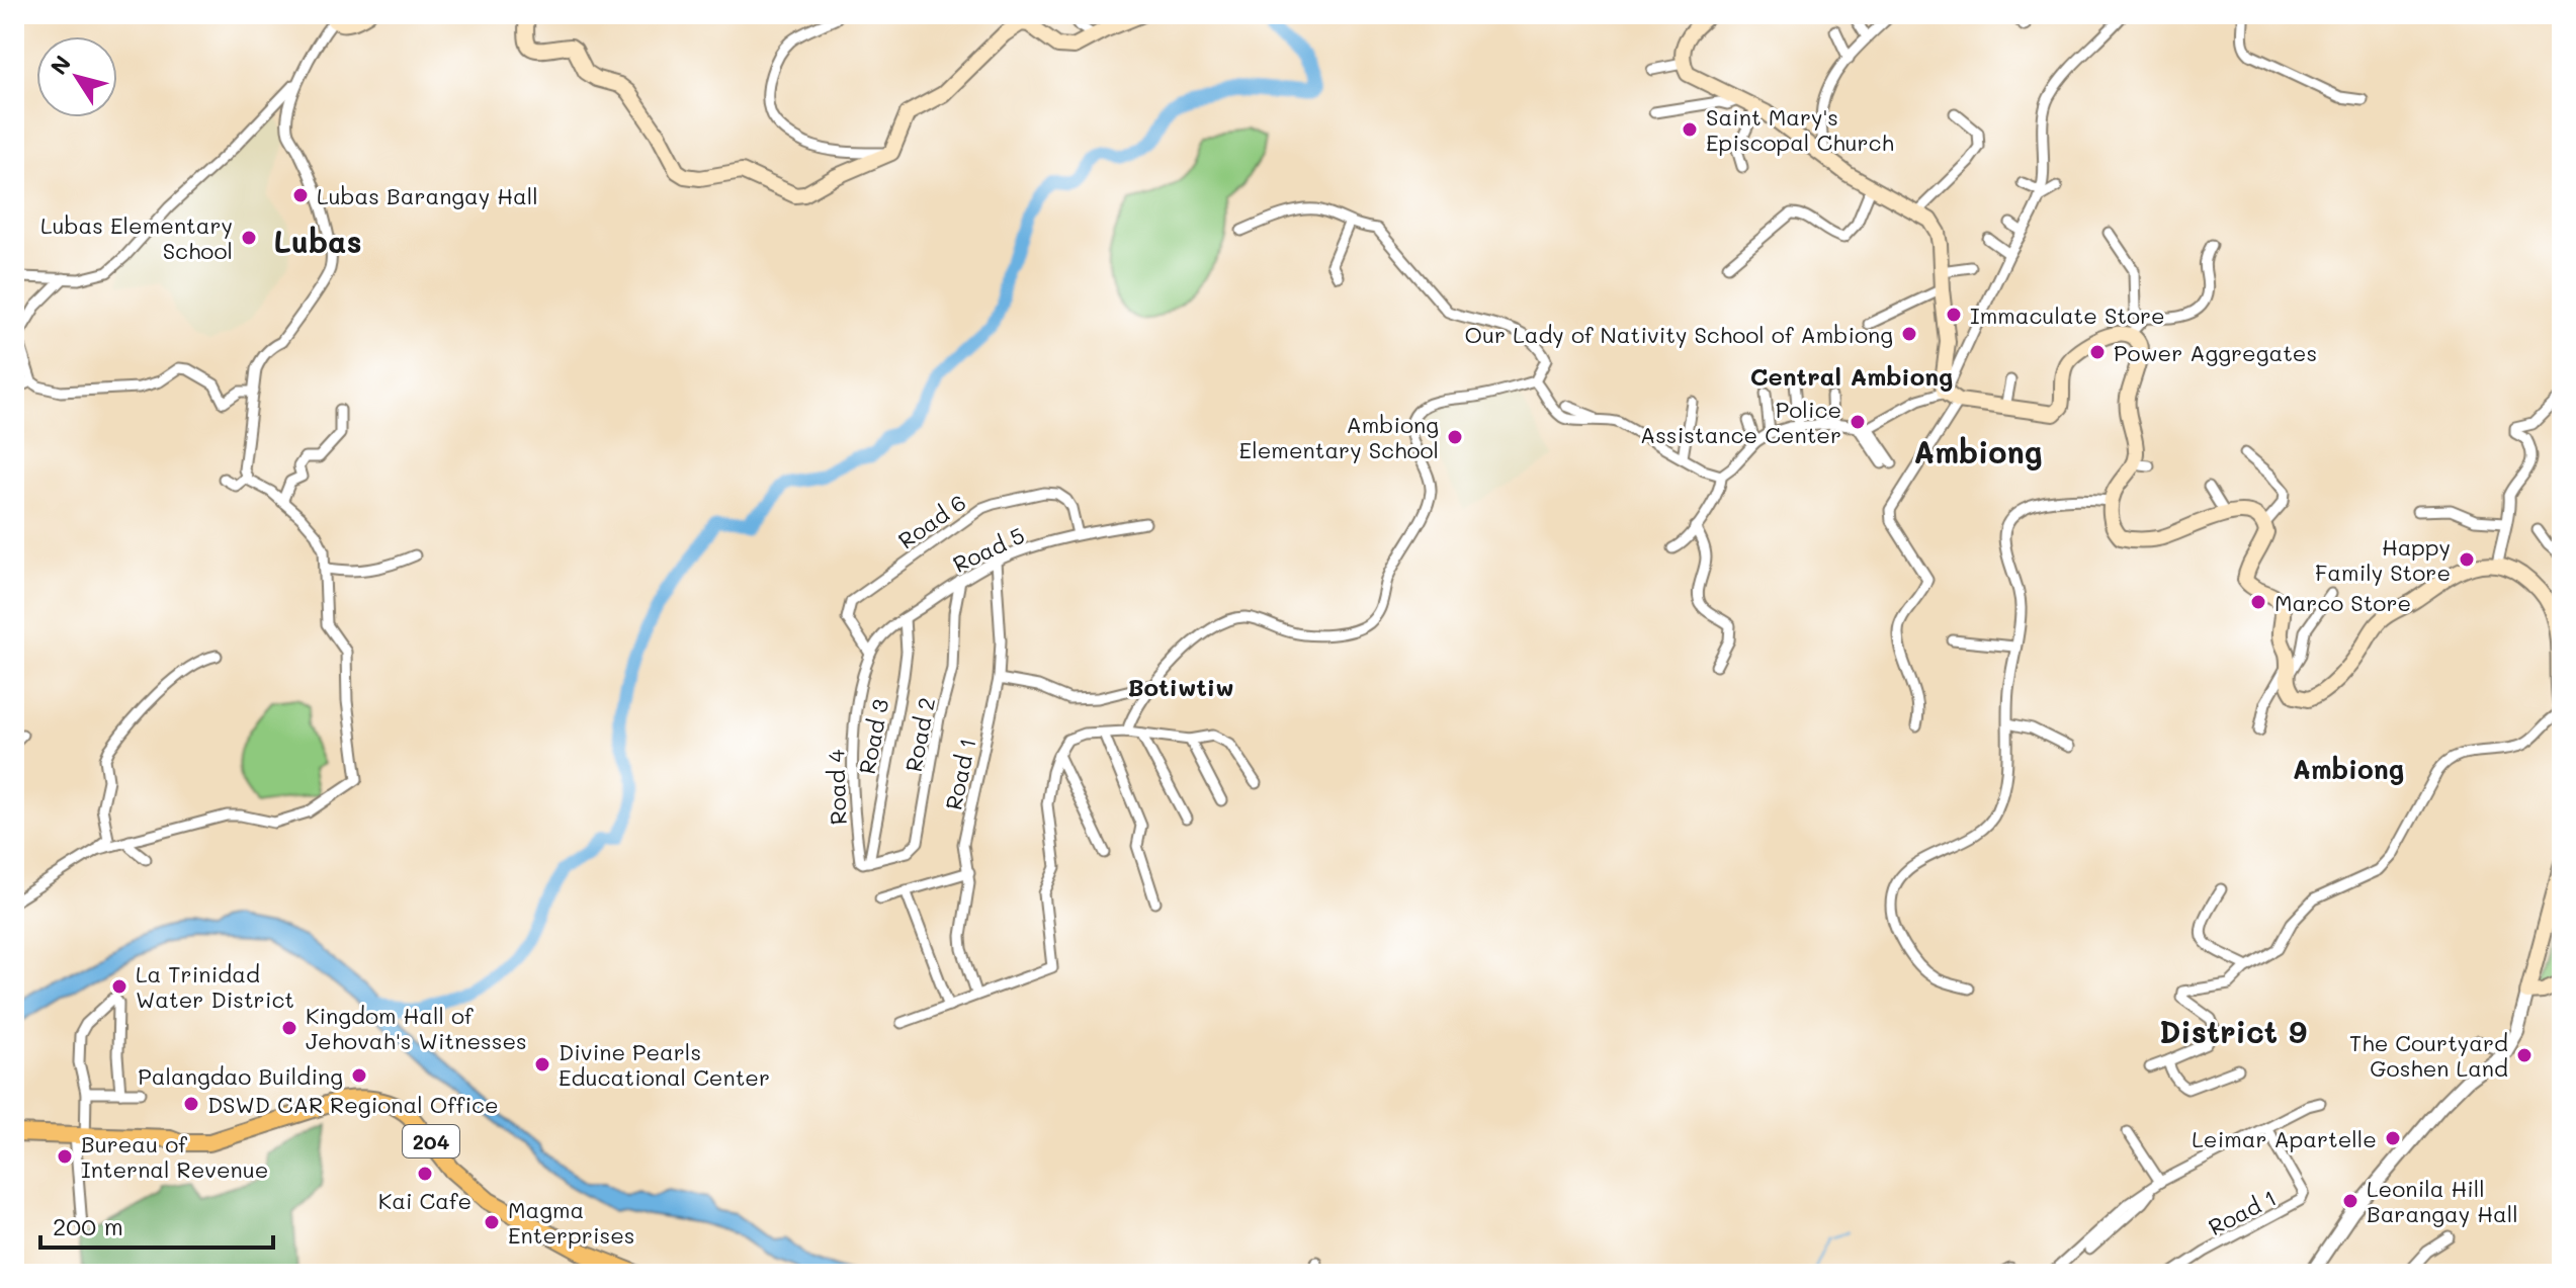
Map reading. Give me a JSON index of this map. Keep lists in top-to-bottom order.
{
  "streets": {
    "highway": ["204"],
    "street": [
      "Road 6",
      "Road 5",
      "Road 2",
      "Road 3",
      "Road 1",
      "Road 4"
    ]
  },
  "crossings": [
    ["Road 6", "Road 5"],
    ["Road 6", "Road 4"],
    ["Road 5", "Road 2"],
    ["Road 5", "Road 3"],
    ["Road 5", "Road 1"],
    ["Road 5", "Road 4"],
    ["Road 2", "Road 3"],
    ["Road 2", "Road 4"],
    ["Road 3", "Road 4"]
  ],
  "districts": [
    "Lubas",
    "Central Ambiong",
    "Ambiong",
    "Botiwtiw",
    "Ambiong",
    "District 9"
  ],
  "places": [
    "Saint Mary's Episcopal Church",
    "Lubas Barangay Hall",
    "Lubas Elementary School",
    "Immaculate Store",
    "Our Lady of Nativity School of Ambiong",
    "Power Aggregates",
    "Police Assistance Center",
    "Ambiong Elementary School",
    "Happy Family Store",
    "Marco Store",
    "La Trinidad Water District",
    "Kingdom Hall of Jehovah's Witnesses",
    "The Courtyard Goshen Land",
    "Divine Pearls Educational Center",
    "Palangdao Building",
    "DSWD CAR Regional Office",
    "Leimar Apartelle",
    "Bureau of Internal Revenue",
    "Kai Cafe",
    "Leonila Hill Barangay Hall",
    "Magma Enterprises"
  ],
  "scale_bar": "200 m",
  "north": "top left"
}
